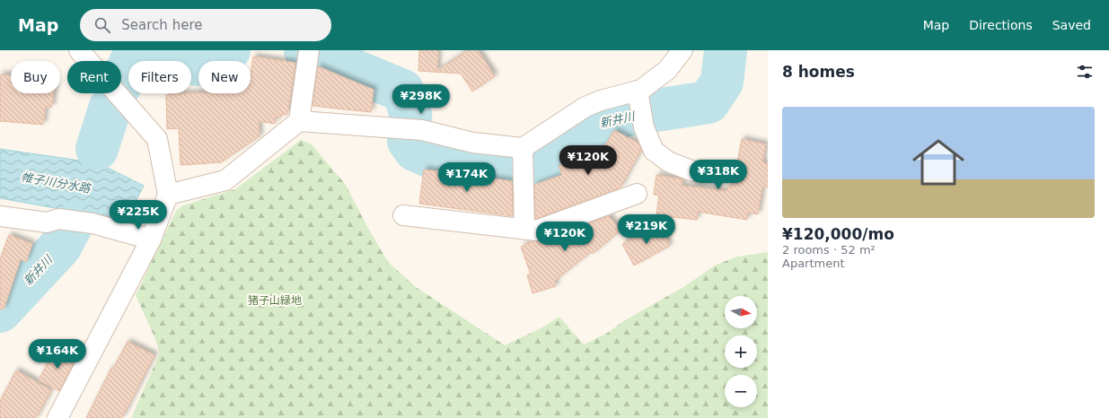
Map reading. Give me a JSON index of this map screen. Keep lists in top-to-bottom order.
{
  "water": ["新井川", "帷子川分水路"],
  "parks": ["猪子山緑地"],
  "north": "right",
  "page": {
    "header": "Map",
    "search": "Search here",
    "nav": ["Map", "Directions", "Saved"],
    "heading": "8 homes",
    "chip": [
      "Buy",
      "Rent",
      "Filters",
      "New"
    ],
    "price": [
      "¥298K",
      "¥120K",
      "¥318K",
      "¥174K",
      "¥225K",
      "¥219K",
      "¥120K",
      "¥164K"
    ],
    "list": [
      {
        "name": "¥120,000/mo",
        "note": "2 rooms · 52 m² · Apartment"
      }
    ],
    "map_buttons": ["+", "−"]
  }
}
